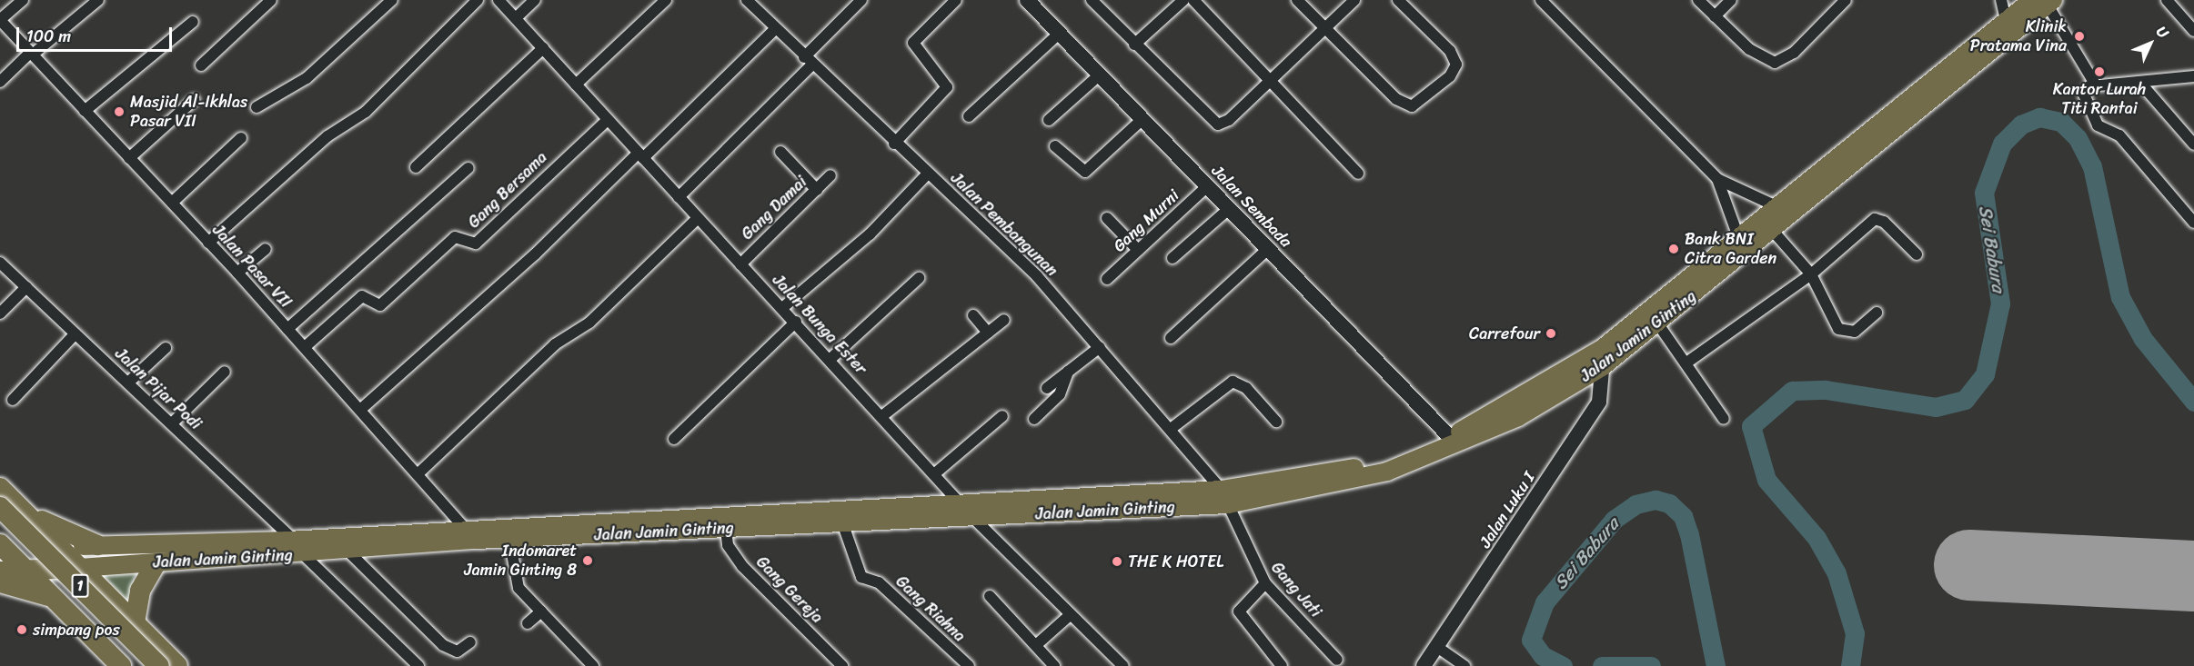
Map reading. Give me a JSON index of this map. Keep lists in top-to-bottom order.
{
  "streets": {
    "highway": ["Jalan Jamin Ginting", "1"],
    "street": [
      "Gang Bersama",
      "Jalan Sembada",
      "Gang Damai",
      "Gang Murni",
      "Jalan Pembangunan",
      "Jalan Pasar VII",
      "Jalan Bunga Ester",
      "Jalan Pijar Podi",
      "Jalan Luku I",
      "Gang Gereja",
      "Gang Jati",
      "Gang Riahna"
    ]
  },
  "crossings": [
    ["Gang Bersama", "Jalan Pasar VII"],
    ["Gang Bersama", "Jalan Bunga Ester"],
    ["Jalan Sembada", "Gang Murni"],
    ["Jalan Sembada", "Jalan Jamin Ginting"],
    ["Gang Damai", "Jalan Bunga Ester"],
    ["Jalan Pembangunan", "Jalan Jamin Ginting"],
    ["Jalan Pembangunan", "Gang Jati"],
    ["Jalan Pasar VII", "Jalan Jamin Ginting"],
    ["Jalan Bunga Ester", "Jalan Jamin Ginting"],
    ["Jalan Jamin Ginting", "Jalan Pijar Podi"],
    ["Jalan Jamin Ginting", "Jalan Luku I"],
    ["Jalan Jamin Ginting", "1"],
    ["Jalan Jamin Ginting", "Gang Gereja"],
    ["Jalan Jamin Ginting", "Gang Jati"],
    ["Jalan Jamin Ginting", "Gang Riahna"]
  ],
  "water": ["Sei Babura"],
  "places": [
    "Klinik Pratama Vina",
    "Kantor Lurah Titi Rantai",
    "Masjid Al-Ikhlas Pasar VII",
    "Bank BNI Citra Garden",
    "Carrefour",
    "Indomaret Jamin Ginting 8",
    "THE K HOTEL",
    "simpang pos"
  ],
  "scale_bar": "100 m",
  "north": "top right"
}
